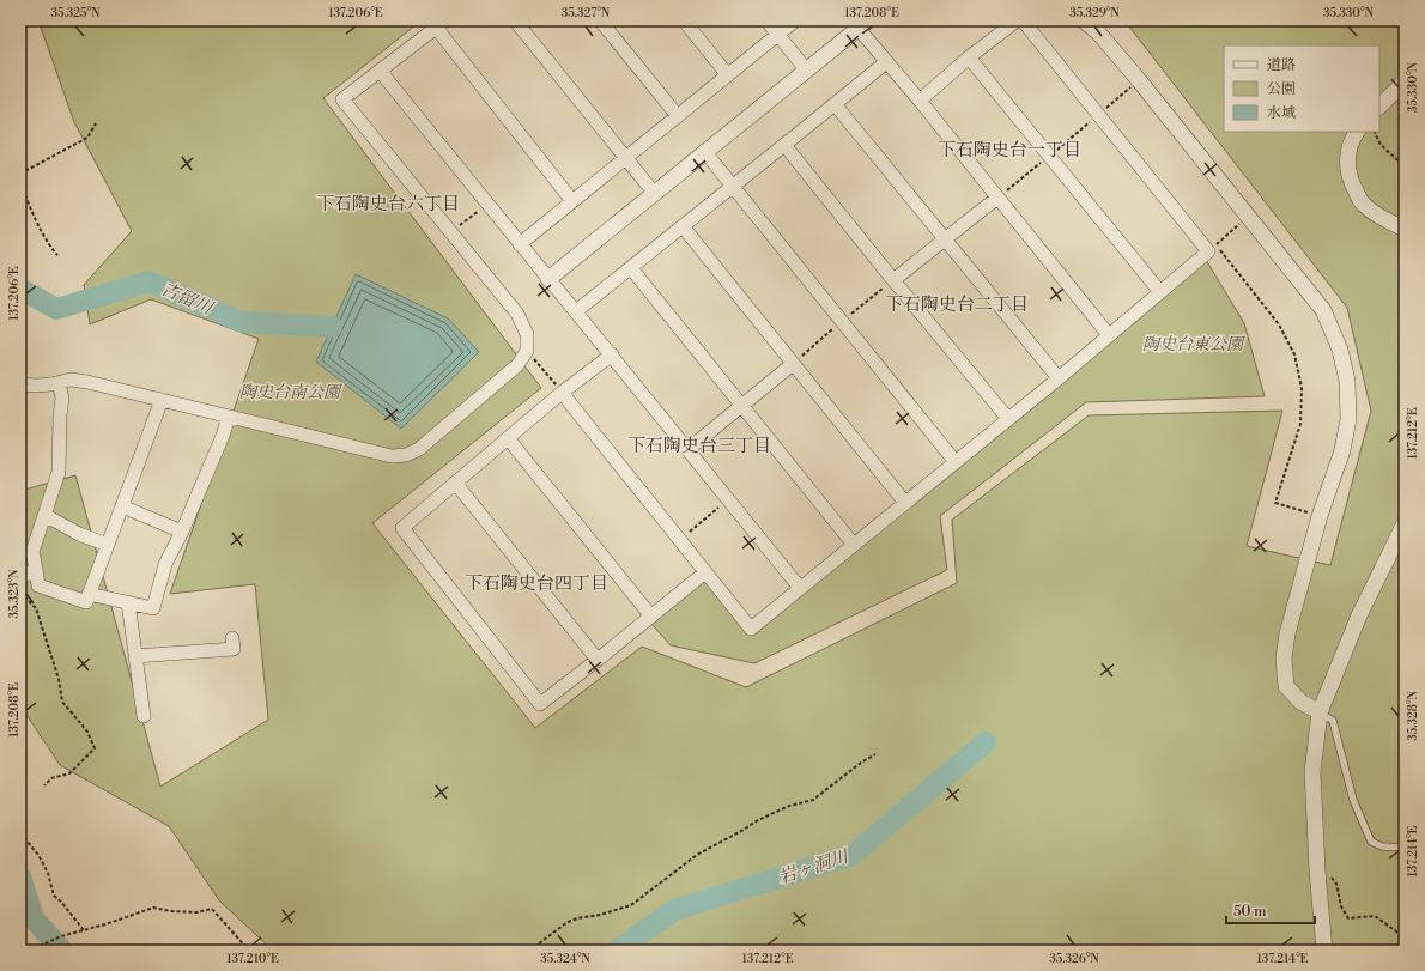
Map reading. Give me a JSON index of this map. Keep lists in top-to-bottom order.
{
  "districts": [
    "下石陶史台一丁目",
    "下石陶史台六丁目",
    "下石陶史台二丁目",
    "下石陶史台三丁目",
    "下石陶史台四丁目"
  ],
  "water": ["吉留川", "岩ヶ洞川"],
  "parks": ["陶史台東公園", "陶史台南公園"],
  "legend": ["道路", "公園", "水域"],
  "scale_bar": "50 m",
  "coordinates": [
    "35.325°N",
    "137.206°E",
    "35.327°N",
    "137.208°E",
    "35.329°N",
    "35.330°N",
    "137.212°E",
    "35.323°N",
    "35.328°N",
    "137.214°E",
    "137.210°E",
    "35.324°N",
    "35.326°N"
  ]
}
